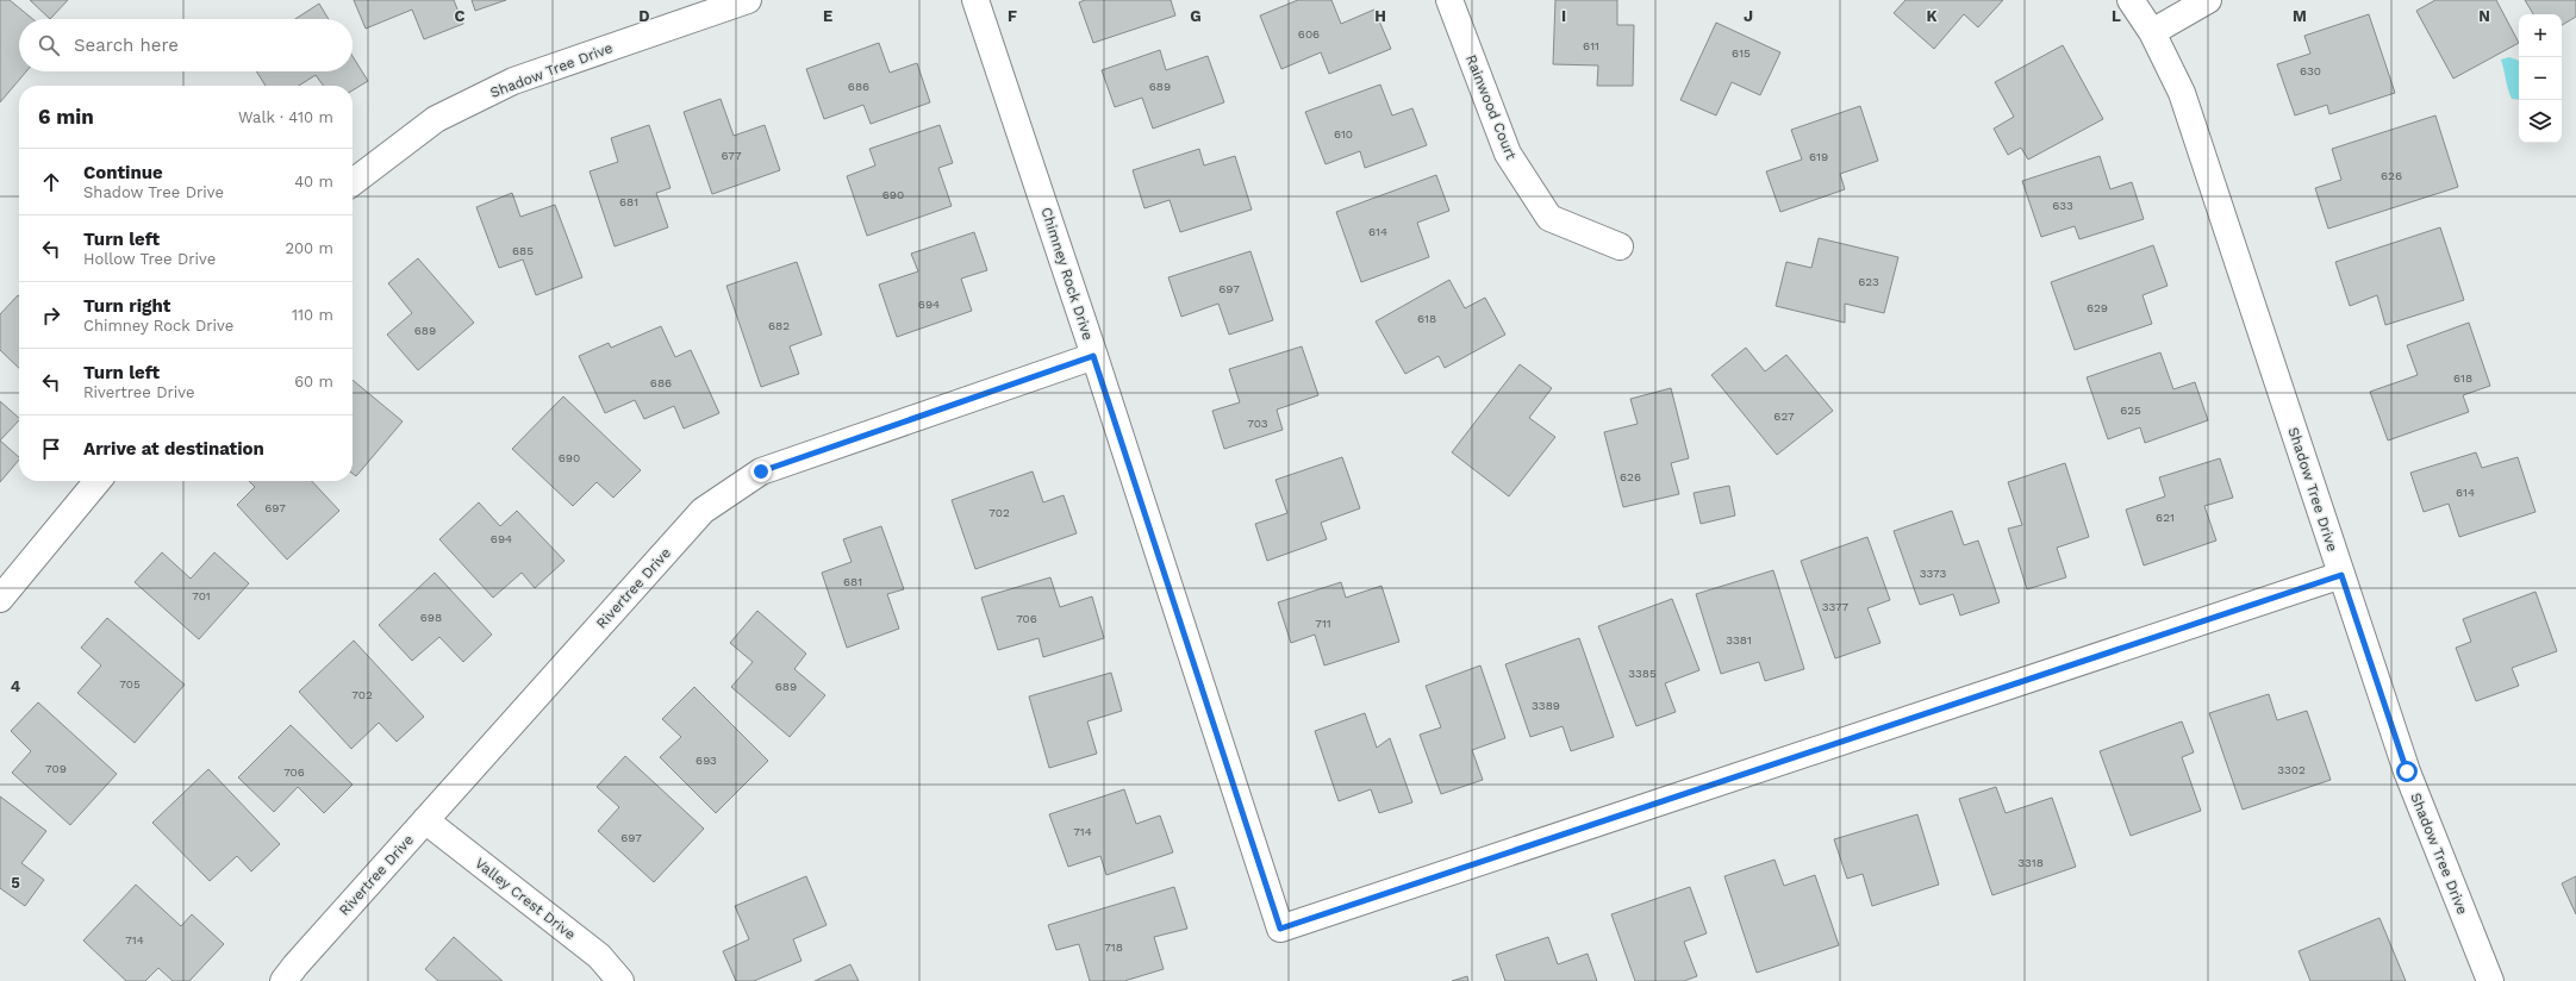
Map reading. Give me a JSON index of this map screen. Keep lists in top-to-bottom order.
{
  "streets": {
    "street": [
      "Shadow Tree Drive",
      "Rainwood Court",
      "Chimney Rock Drive",
      "Rivertree Drive",
      "Valley Crest Drive"
    ]
  },
  "crossings": [
    ["Shadow Tree Drive", "Chimney Rock Drive"],
    ["Chimney Rock Drive", "Rivertree Drive"],
    ["Rivertree Drive", "Valley Crest Drive"]
  ],
  "house_numbers": [
    "606",
    "611",
    "615",
    "630",
    "686",
    "689",
    "610",
    "677",
    "619",
    "626",
    "690",
    "681",
    "633",
    "614",
    "685",
    "623",
    "697",
    "694",
    "629",
    "618",
    "682",
    "689",
    "618",
    "686",
    "625",
    "627",
    "703",
    "690",
    "626",
    "614",
    "697",
    "702",
    "621",
    "694",
    "3373",
    "681",
    "701",
    "3377",
    "698",
    "706",
    "711",
    "3381",
    "3385",
    "705",
    "689",
    "702",
    "3389",
    "693",
    "709",
    "3302",
    "706",
    "714",
    "697",
    "3318",
    "714",
    "718"
  ],
  "page": {
    "map_buttons": ["+", "−"],
    "search": "Search here",
    "heading": ["6 min", "Walk · 410 m"],
    "list": [
      ["Continue", "Shadow Tree Drive", "40 m"],
      ["Turn left", "Hollow Tree Drive", "200 m"],
      ["Turn right", "Chimney Rock Drive", "110 m"],
      ["Turn left", "Rivertree Drive", "60 m"],
      "Arrive at destination"
    ]
  },
  "grid": {
    "columns": [
      "C",
      "D",
      "E",
      "F",
      "G",
      "H",
      "I",
      "J",
      "K",
      "L",
      "M",
      "N"
    ],
    "rows": ["4", "5"]
  }
}
